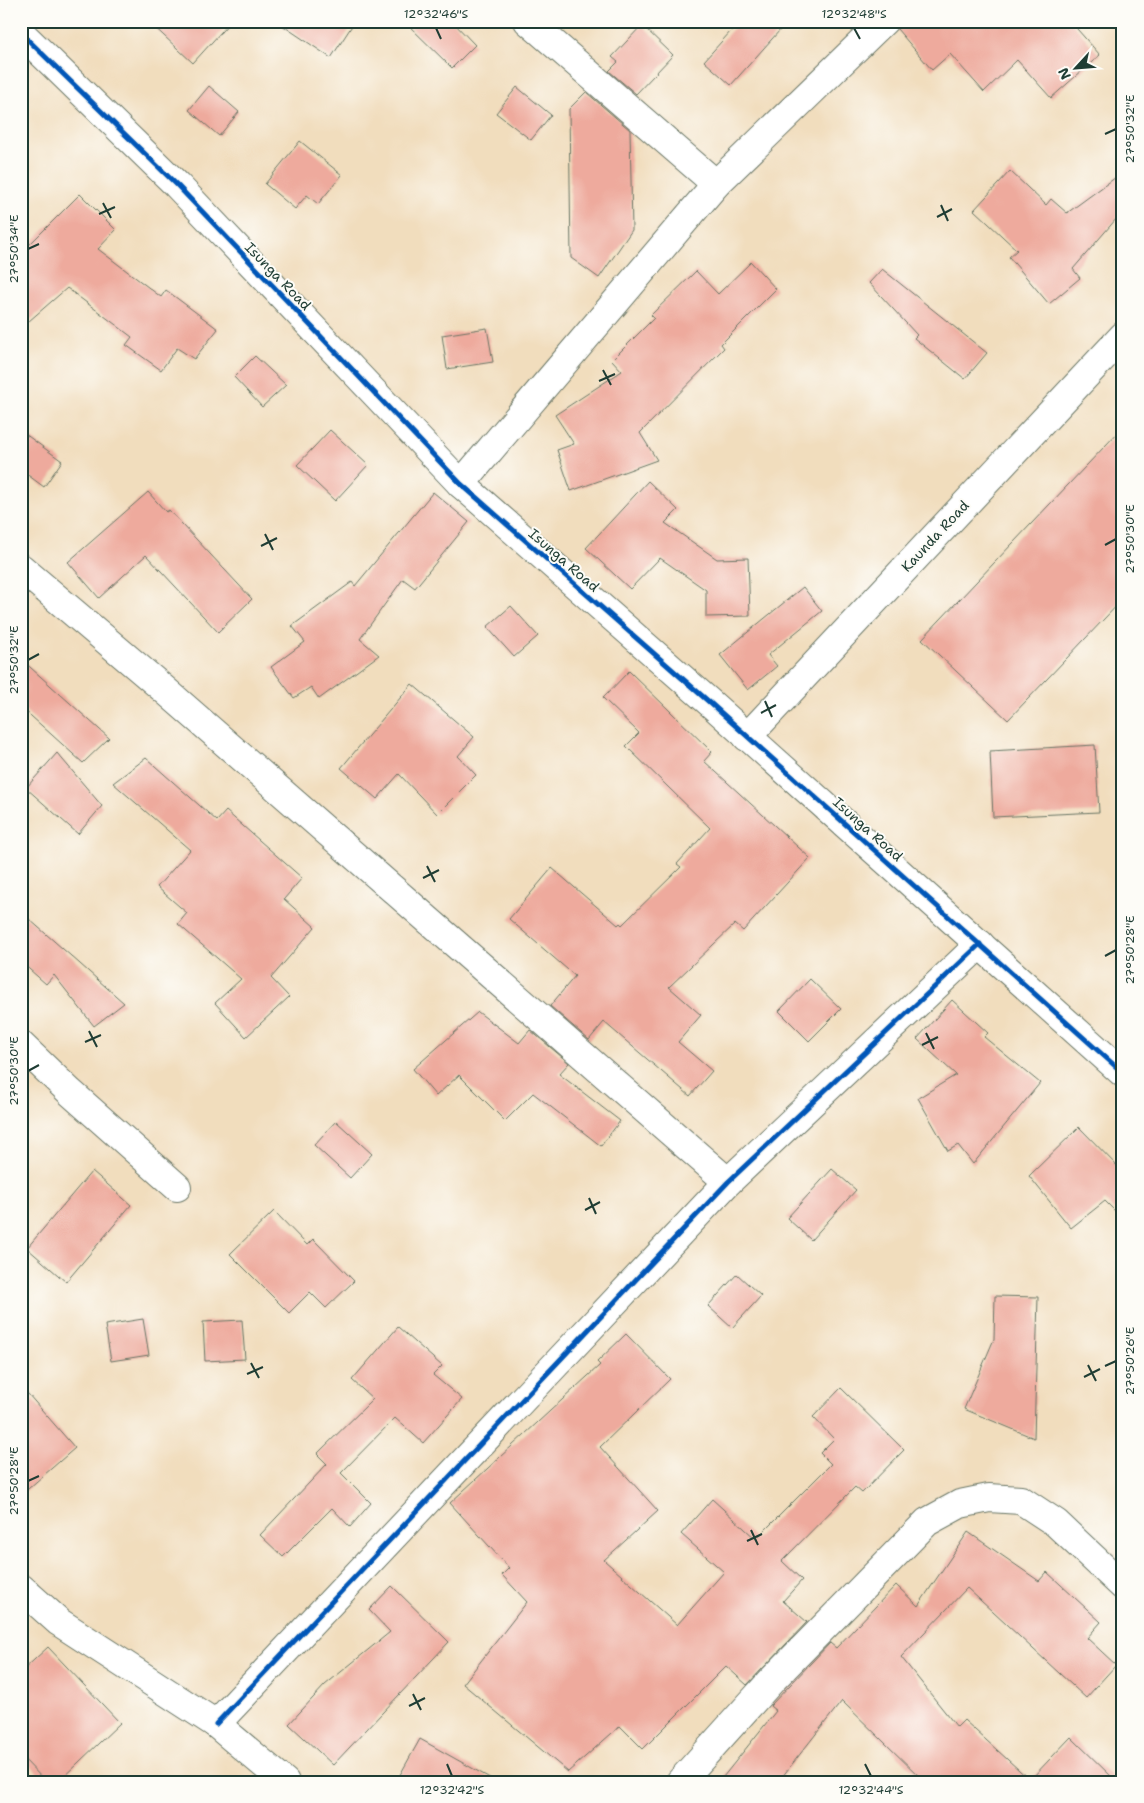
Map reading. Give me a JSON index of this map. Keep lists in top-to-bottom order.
{
  "streets": {
    "street": ["Isunga Road", "Kaunda Road"]
  },
  "crossings": [
    ["Isunga Road", "Kaunda Road"]
  ],
  "north": "bottom left",
  "coordinates": [
    "12°32'46\"S",
    "12°32'48\"S",
    "27°50'32\"E",
    "27°50'34\"E",
    "27°50'30\"E",
    "27°50'28\"E",
    "27°50'26\"E",
    "12°32'42\"S",
    "12°32'44\"S"
  ]
}
